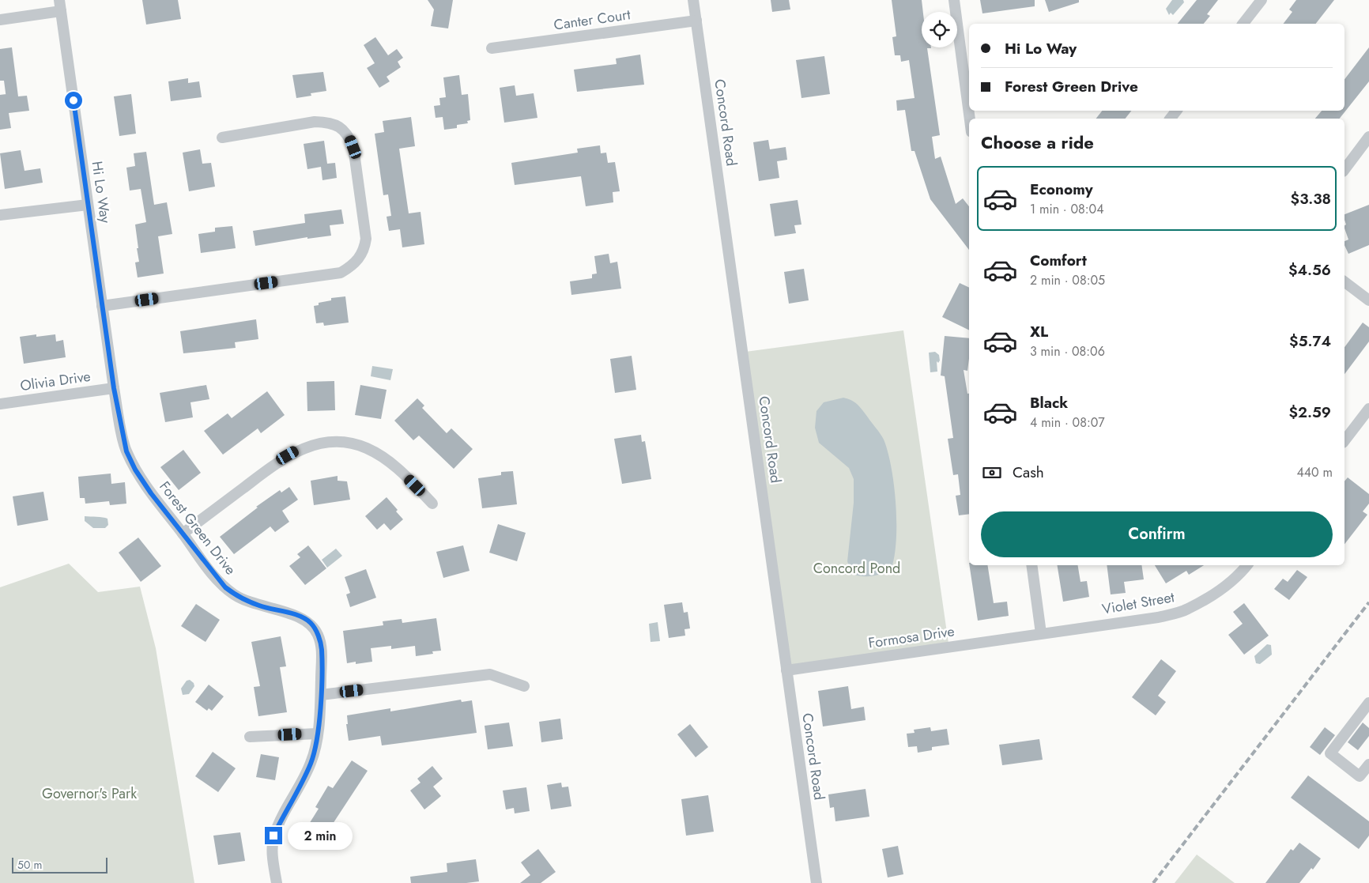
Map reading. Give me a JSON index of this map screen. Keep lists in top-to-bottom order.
{
  "streets": {
    "street": [
      "Canter Court",
      "Concord Road",
      "Hi Lo Way",
      "Olivia Drive",
      "Forest Green Drive",
      "Violet Street",
      "Formosa Drive"
    ]
  },
  "crossings": [
    ["Canter Court", "Concord Road"],
    ["Concord Road", "Formosa Drive"],
    ["Hi Lo Way", "Olivia Drive"],
    ["Hi Lo Way", "Forest Green Drive"],
    ["Olivia Drive", "Forest Green Drive"],
    ["Violet Street", "Formosa Drive"]
  ],
  "parks": ["Concord Pond", "Governor's Park"],
  "scale_bar": "50 m",
  "page": {
    "banner": ["Hi Lo Way", "Forest Green Drive"],
    "heading": "Choose a ride",
    "list": [
      {
        "name": "Economy",
        "note": "1 min · 08:04",
        "value": "$3.38"
      },
      {
        "name": "Comfort",
        "note": "2 min · 08:05",
        "value": "$4.56"
      },
      {
        "name": "XL",
        "note": "3 min · 08:06",
        "value": "$5.74"
      },
      {
        "name": "Black",
        "note": "4 min · 08:07",
        "value": "$2.59"
      }
    ],
    "pay": ["Cash", "440 m"],
    "buttons": "Confirm",
    "bubble": "2 min",
    "scale": "50 m"
  }
}
